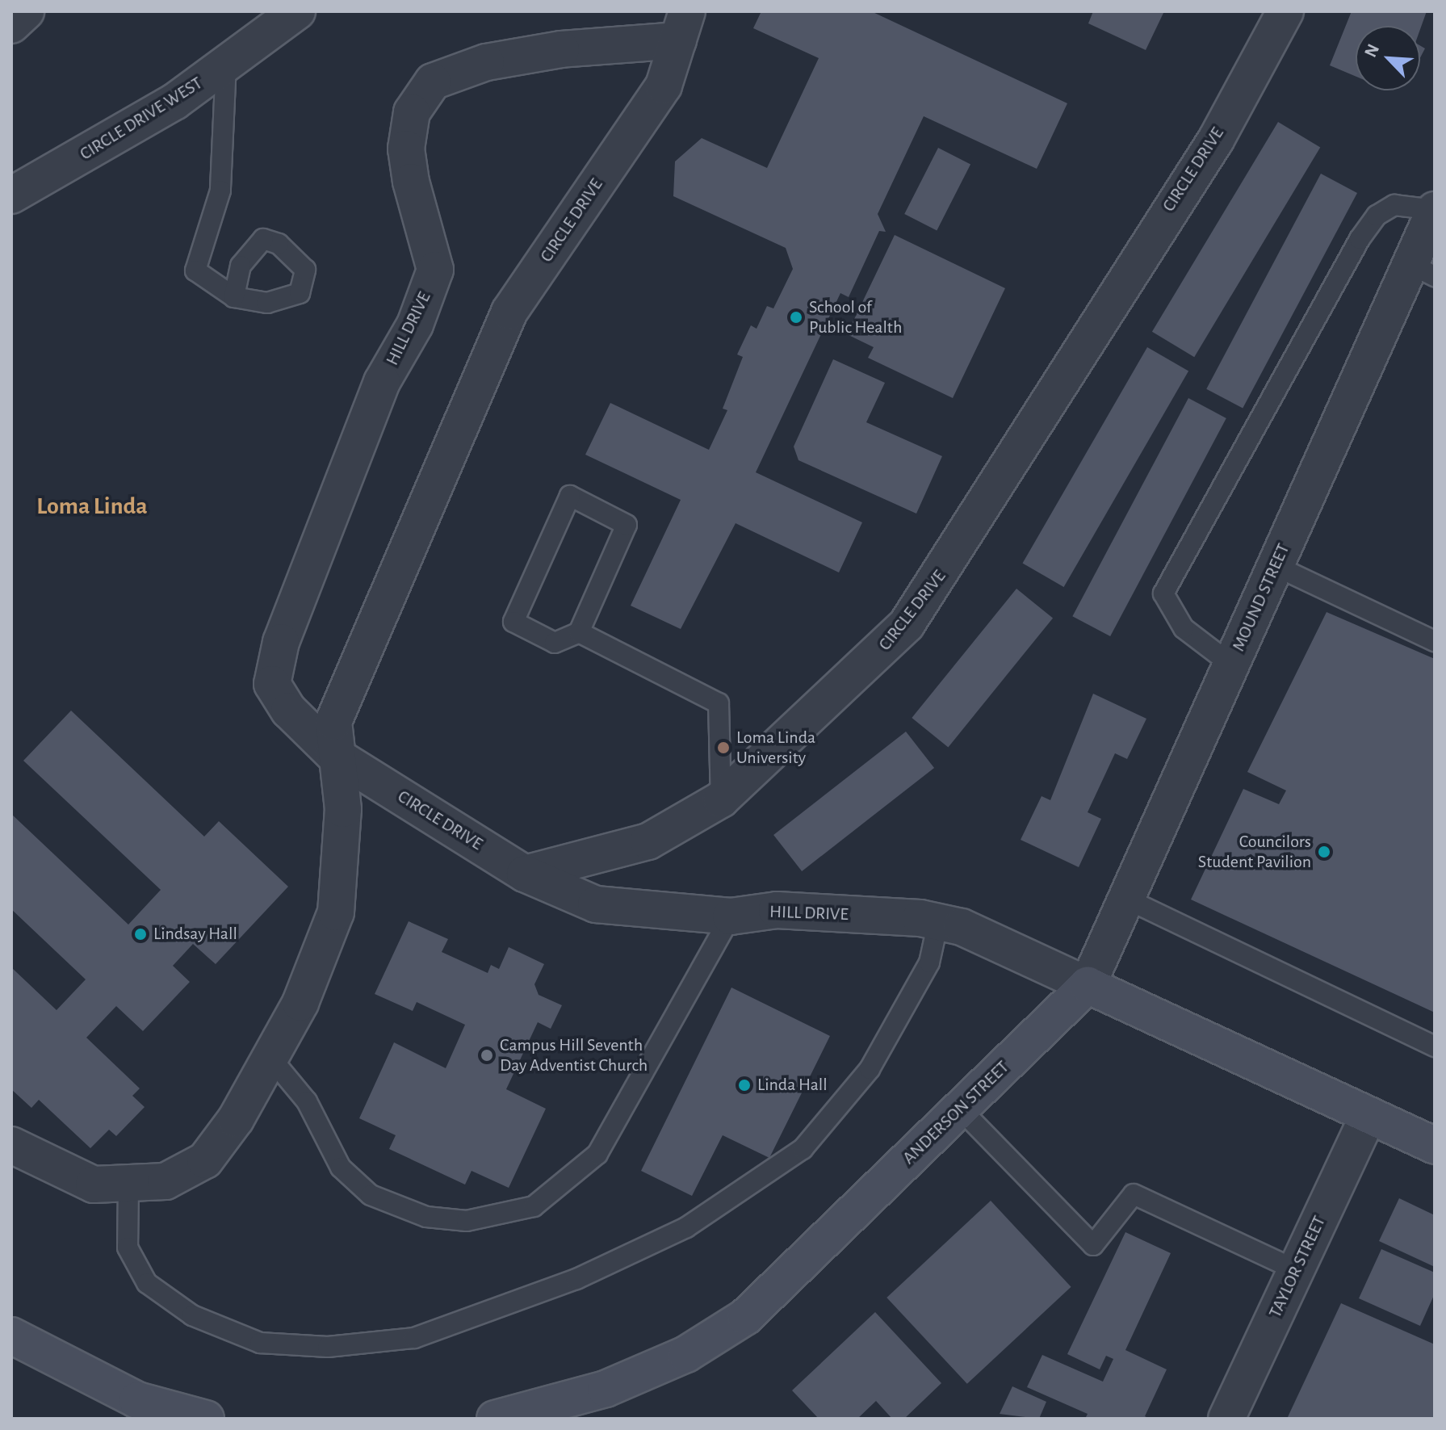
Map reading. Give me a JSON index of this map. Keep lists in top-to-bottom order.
{
  "streets": {
    "main road": ["ANDERSON STREET"],
    "street": [
      "CIRCLE DRIVE WEST",
      "CIRCLE DRIVE",
      "HILL DRIVE",
      "MOUND STREET",
      "TAYLOR STREET"
    ]
  },
  "crossings": [
    ["CIRCLE DRIVE", "HILL DRIVE"],
    ["HILL DRIVE", "MOUND STREET"],
    ["HILL DRIVE", "ANDERSON STREET"],
    ["MOUND STREET", "ANDERSON STREET"]
  ],
  "districts": ["Loma Linda"],
  "places": [
    "School of Public Health",
    "Loma Linda University",
    "Councilors Student Pavilion",
    "Lindsay Hall",
    "Campus Hill Seventh Day Adventist Church",
    "Linda Hall"
  ],
  "north": "top left"
}
